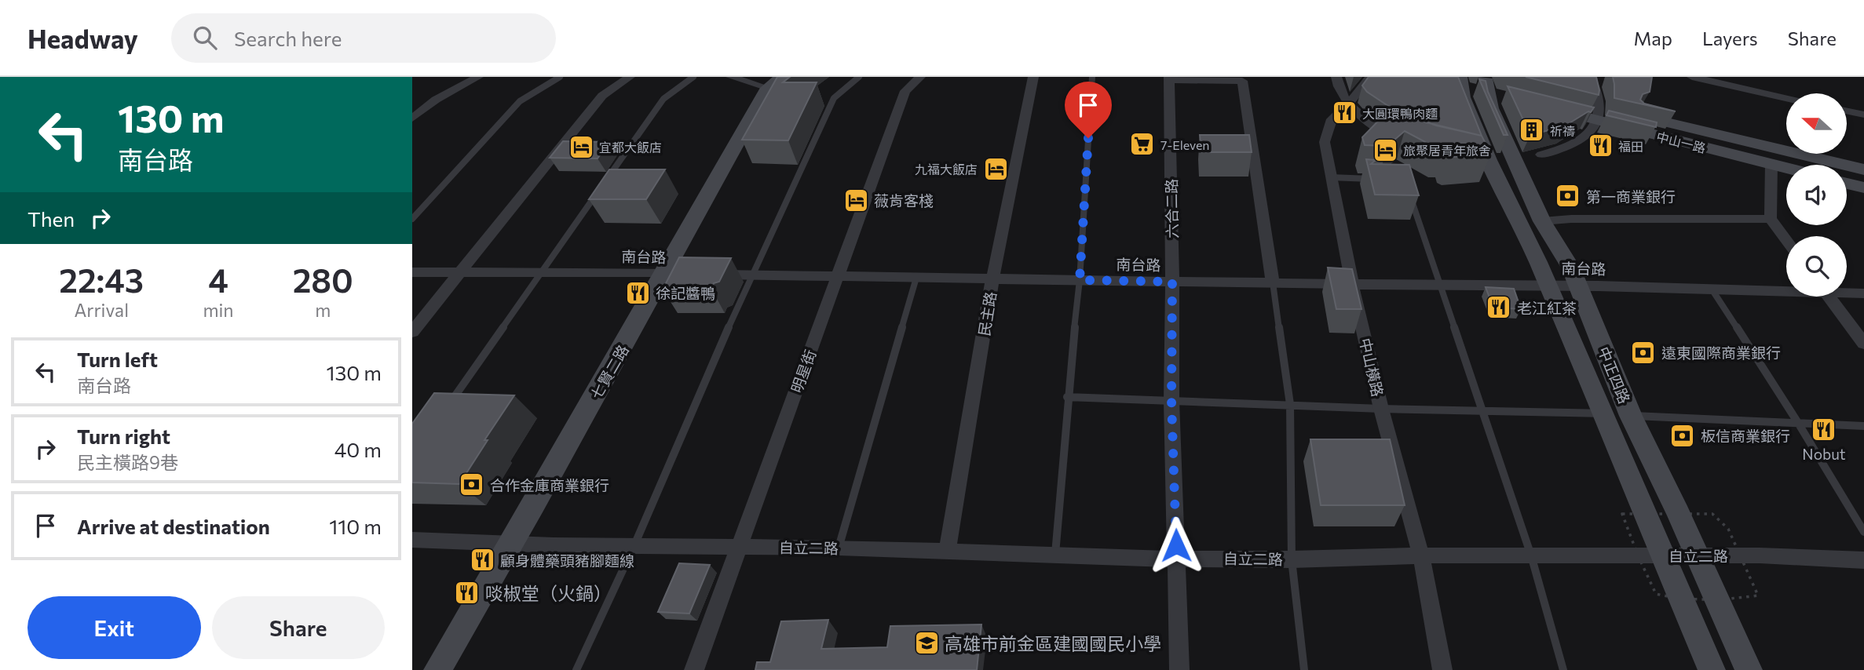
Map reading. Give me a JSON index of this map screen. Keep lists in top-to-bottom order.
{
  "streets": {
    "street": [
      "中山一路",
      "六合二路",
      "南台路",
      "民主路",
      "中山橫路",
      "明星街",
      "七賢二路",
      "中正四路",
      "自立二路"
    ]
  },
  "crossings": [
    ["六合二路", "南台路"],
    ["六合二路", "自立二路"],
    ["南台路", "民主路"],
    ["南台路", "中山橫路"],
    ["南台路", "明星街"],
    ["南台路", "七賢二路"],
    ["南台路", "中正四路"],
    ["民主路", "自立二路"],
    ["中山橫路", "自立二路"],
    ["明星街", "自立二路"],
    ["七賢二路", "自立二路"],
    ["中正四路", "自立二路"]
  ],
  "places": {
    "restaurant": [
      "大圓環鴨肉麵",
      "福田",
      "徐記醬鴨",
      "老江紅茶",
      "Nobut",
      "顧身體藥頭豬腳麵線",
      "啖椒堂（火鍋）"
    ],
    "building": ["祈禱"],
    "supermarket": ["7-Eleven"],
    "hotel": [
      "宜都大飯店",
      "旅聚居青年旅舍",
      "九福大飯店",
      "薇肯客棧"
    ],
    "bank": [
      "第一商業銀行",
      "遠東國際商業銀行",
      "板信商業銀行",
      "合作金庫商業銀行"
    ],
    "school or university": ["高雄市前金區建國國民小學"]
  },
  "north": "left",
  "page": {
    "header": "Headway",
    "search": "Search here",
    "nav": ["Map", "Layers", "Share"],
    "turn": ["130 m", "南台路"],
    "then": "Then",
    "eta": [
      "22:43",
      "Arrival",
      "4",
      "min",
      "280",
      "m"
    ],
    "list": [
      {
        "name": "Turn left",
        "note": "南台路",
        "value": "130 m"
      },
      {
        "name": "Turn right",
        "note": "民主橫路9巷",
        "value": "40 m"
      },
      {
        "name": "Arrive at destination",
        "value": "110 m"
      }
    ],
    "buttons": ["Exit", "Share"]
  }
}
